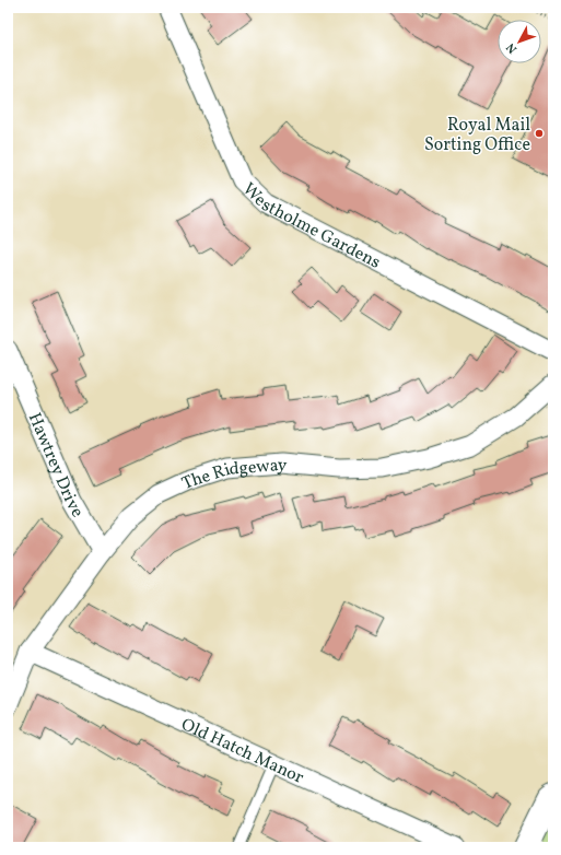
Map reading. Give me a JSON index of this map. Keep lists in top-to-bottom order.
{
  "streets": {
    "street": [
      "Westholme Gardens",
      "Hawtrey Drive",
      "The Ridgeway",
      "Old Hatch Manor"
    ]
  },
  "crossings": [
    ["Hawtrey Drive", "The Ridgeway"],
    ["The Ridgeway", "Old Hatch Manor"]
  ],
  "places": ["Royal Mail Sorting Office"],
  "north": "bottom left"
}
